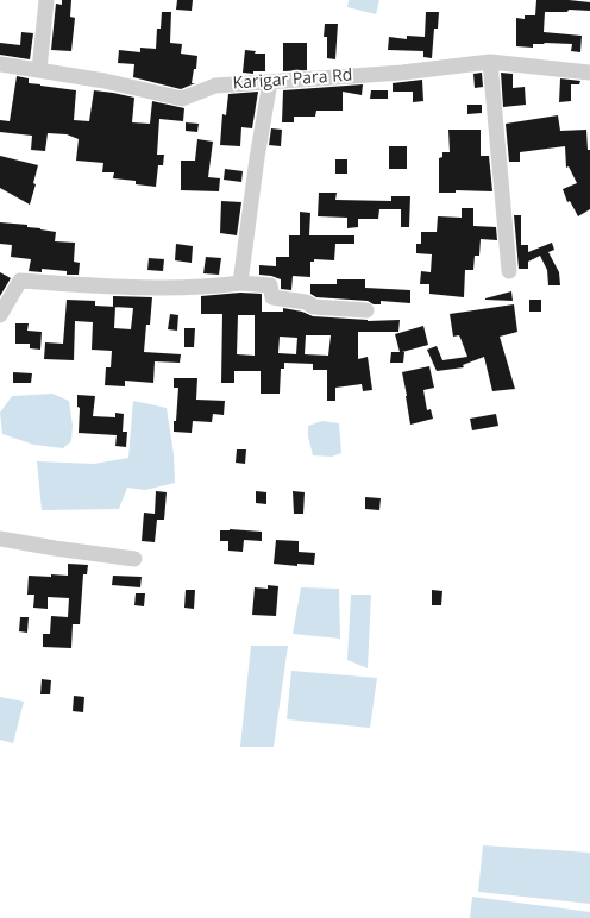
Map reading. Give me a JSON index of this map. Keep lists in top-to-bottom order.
{
  "streets": {
    "street": ["Karigar Para Rd"]
  }
}
